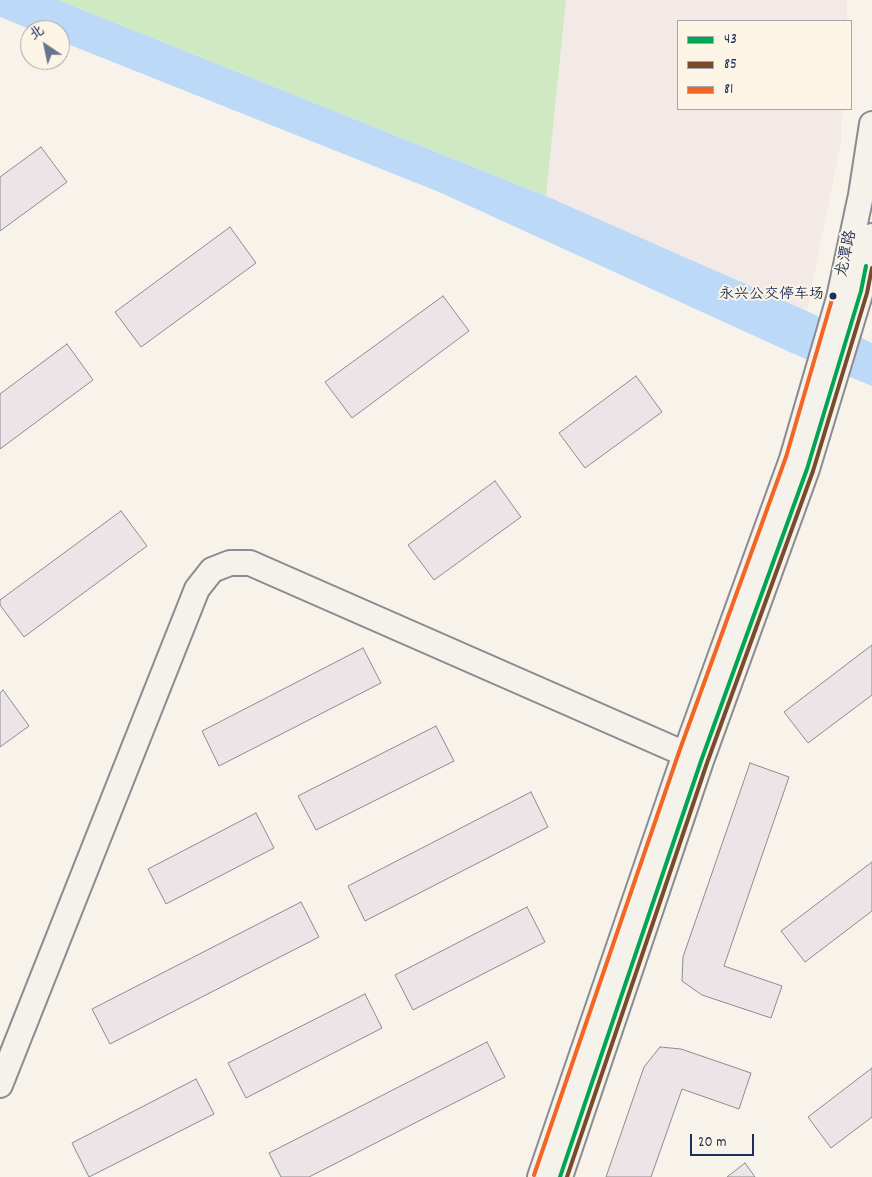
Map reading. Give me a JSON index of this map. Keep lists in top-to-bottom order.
{
  "streets": {
    "street": ["龙潭路"]
  },
  "places": ["永兴公交停车场"],
  "lines": ["transit line 43", "transit line 85", "transit line 81"],
  "legend": ["43", "85", "81"],
  "scale_bar": "20 m",
  "north": "top left"
}
